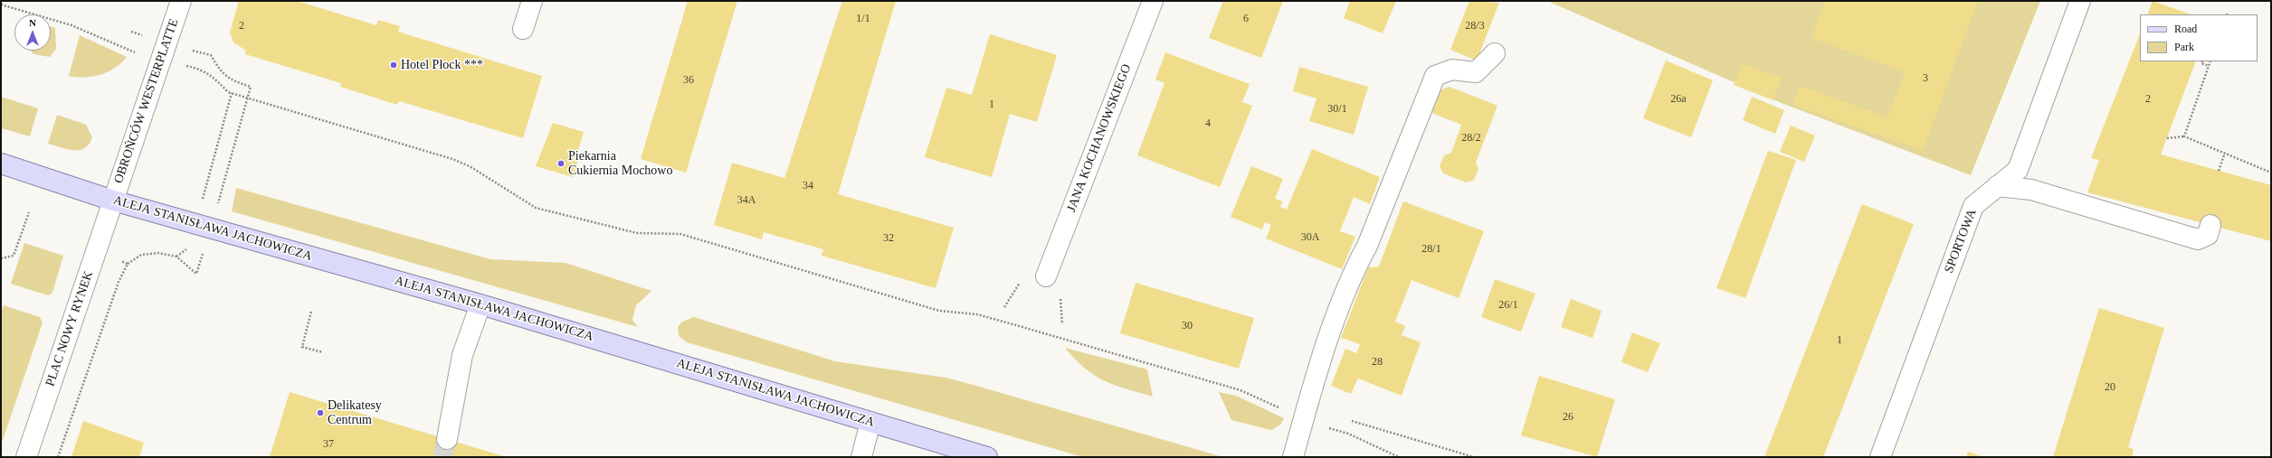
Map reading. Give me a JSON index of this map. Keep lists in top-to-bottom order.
{
  "streets": {
    "main road": ["ALEJA STANISŁAWA JACHOWICZA"],
    "street": [
      "OBROŃCÓW WESTERPLATTE",
      "JANA KOCHANOWSKIEGO",
      "SPORTOWA",
      "PLAC NOWY RYNEK"
    ]
  },
  "crossings": [
    ["OBROŃCÓW WESTERPLATTE", "ALEJA STANISŁAWA JACHOWICZA"],
    ["OBROŃCÓW WESTERPLATTE", "PLAC NOWY RYNEK"],
    ["ALEJA STANISŁAWA JACHOWICZA", "PLAC NOWY RYNEK"]
  ],
  "places": ["Hotel Płock ***", "Piekarnia Cukiernia Mochowo", "Delikatesy Centrum"],
  "house_numbers": [
    "1/1",
    "6",
    "2",
    "28/3",
    "3",
    "36",
    "26a",
    "2",
    "1",
    "30/1",
    "4",
    "28/2",
    "34",
    "34A",
    "30A",
    "32",
    "28/1",
    "26/1",
    "30",
    "1",
    "28",
    "20",
    "26",
    "37"
  ],
  "legend": ["Road", "Park"],
  "north": "top"
}
